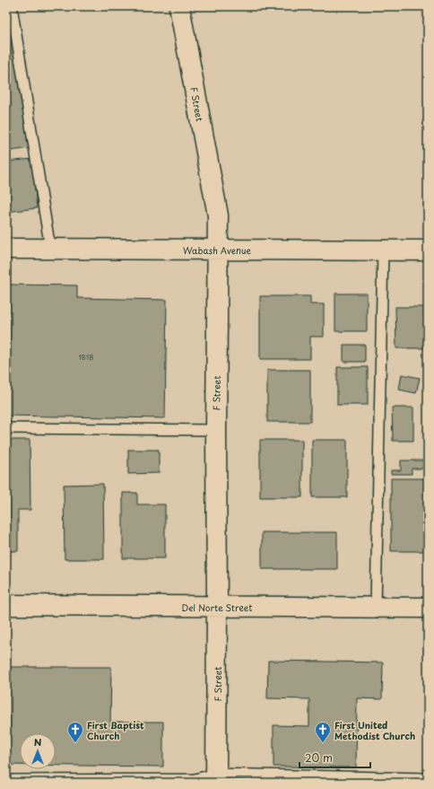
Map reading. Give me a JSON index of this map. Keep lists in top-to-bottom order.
{
  "streets": {
    "street": ["F Street", "Wabash Avenue", "Del Norte Street"]
  },
  "crossings": [
    ["F Street", "Wabash Avenue"],
    ["F Street", "Del Norte Street"]
  ],
  "places": {
    "church": ["First Baptist Church", "First United Methodist Church"]
  },
  "house_numbers": ["1818"],
  "scale_bar": "20 m",
  "north": "top"
}
